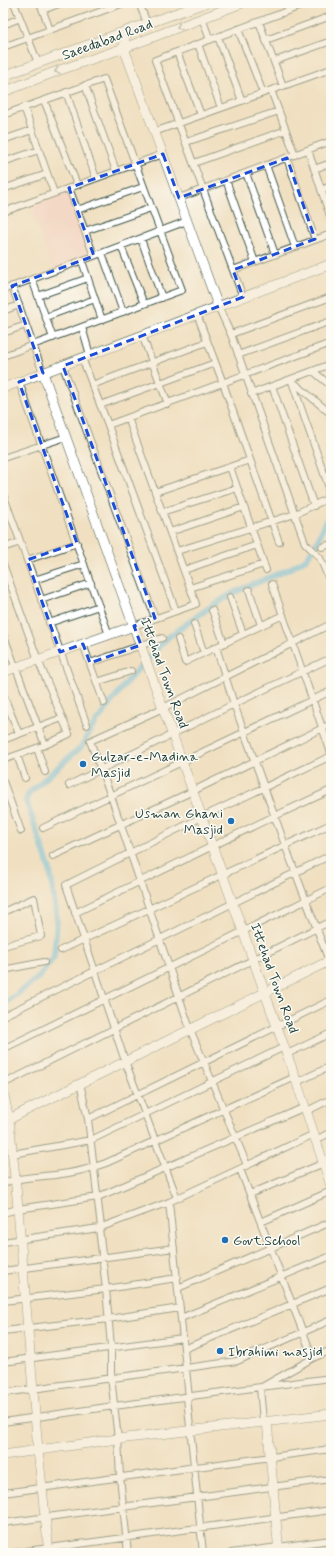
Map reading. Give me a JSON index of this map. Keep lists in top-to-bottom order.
{
  "streets": {
    "street": ["Saeedabad Road", "Ittehad Town Road"]
  },
  "places": [
    "Gulzar-e-Madina Masjid",
    "Usman Ghani Masjid",
    "Govt.School",
    "Ibrahimi masjid"
  ]
}
